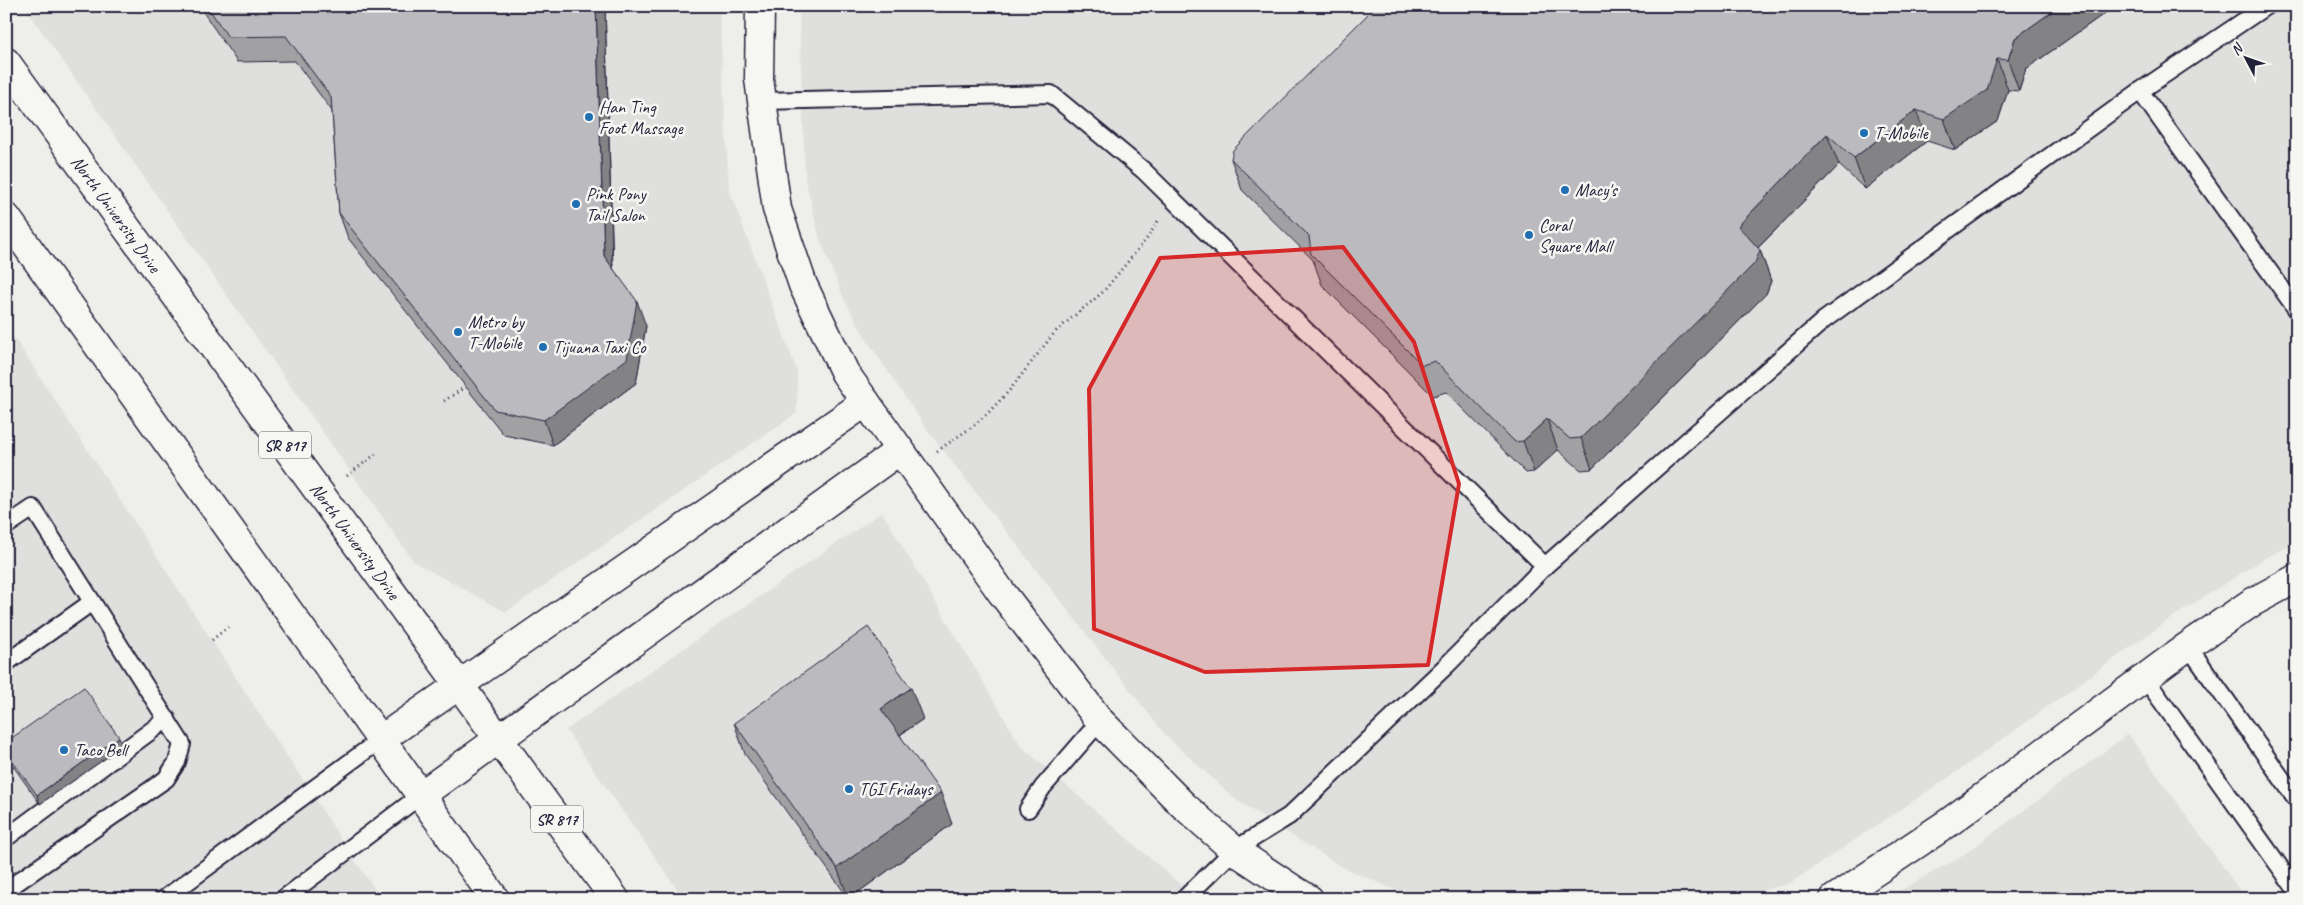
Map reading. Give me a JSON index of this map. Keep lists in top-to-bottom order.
{
  "streets": {
    "street": ["North University Drive", "SR 817"]
  },
  "places": [
    "Han Ting Foot Massage",
    "T-Mobile",
    "Macy's",
    "Pink Pony Tail Salon",
    "Coral Square Mall",
    "Metro by T-Mobile",
    "Tijuana Taxi Co",
    "Taco Bell",
    "TGI Fridays"
  ],
  "north": "top left"
}
